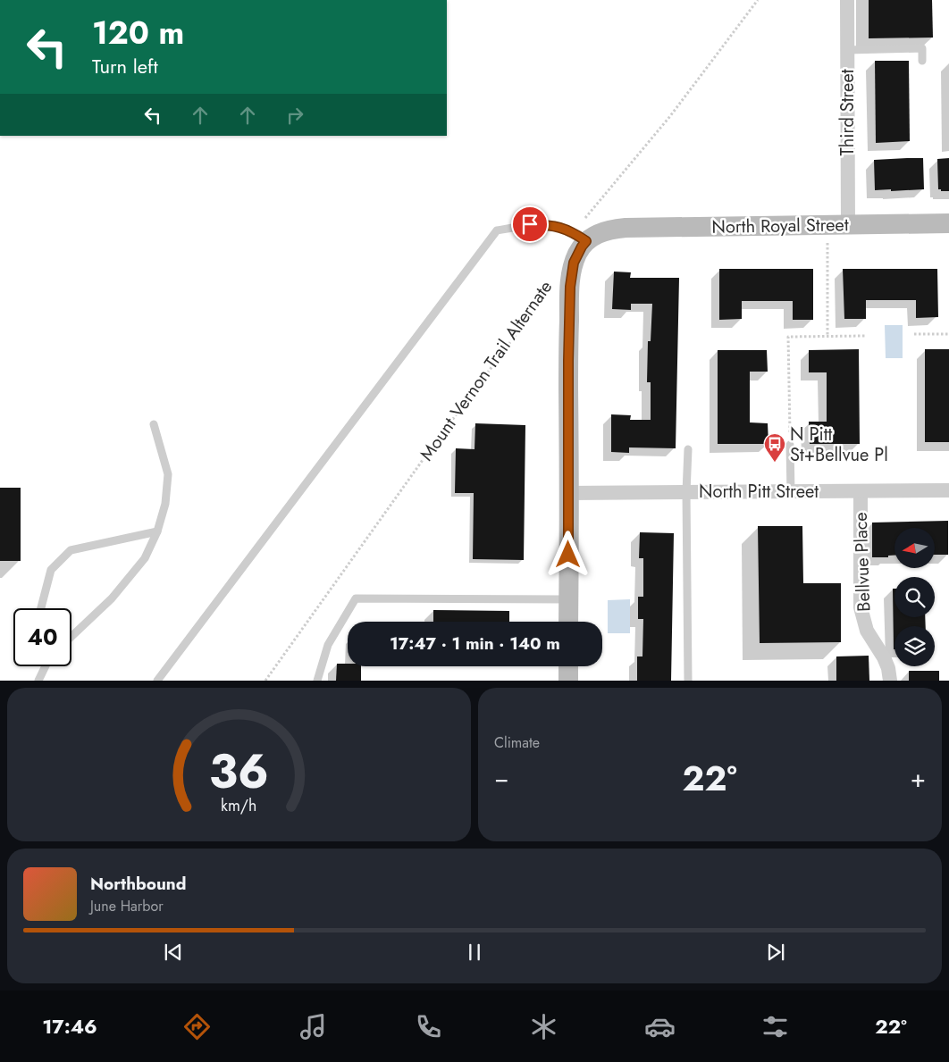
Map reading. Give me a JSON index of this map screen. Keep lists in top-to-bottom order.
{
  "streets": {
    "street": [
      "Third Street",
      "North Royal Street",
      "North Pitt Street",
      "Bellvue Place"
    ],
    "path": ["Mount Vernon Trail Alternate"]
  },
  "crossings": [
    ["Third Street", "North Royal Street"],
    ["North Pitt Street", "Bellvue Place"]
  ],
  "places": {
    "bus stop": ["N Pitt St+Bellvue Pl"]
  },
  "north": "left",
  "page": {
    "turn": ["120 m", "Turn left"],
    "limit": "40",
    "trip": "17:47 · 1 min · 140 m",
    "tile": "Climate",
    "heat": ["−", "22°", "+"],
    "song": ["Northbound", "June Harbor"],
    "tabs": ["17:46", "22°"],
    "gauge": ["36", "km/h"]
  }
}
